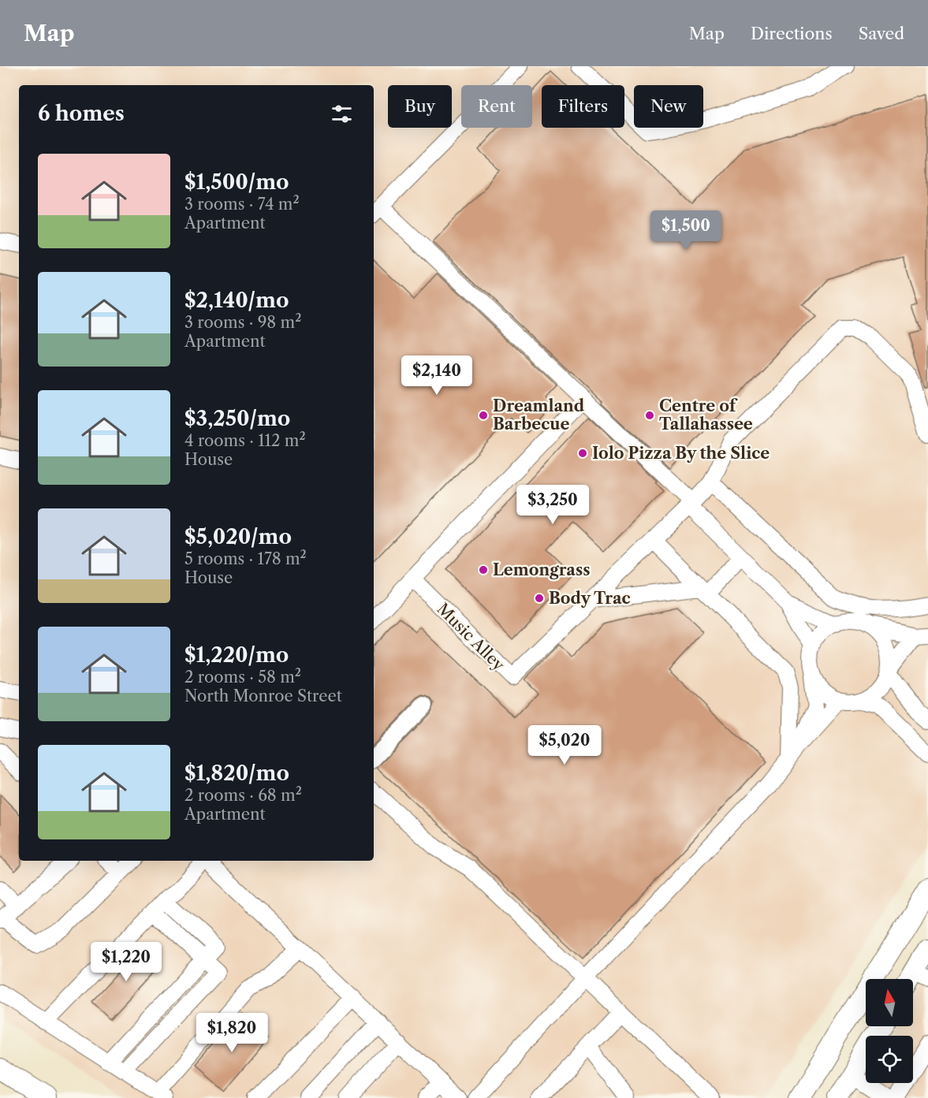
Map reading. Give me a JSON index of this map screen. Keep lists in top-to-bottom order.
{
  "streets": {
    "lane": ["Music Alley"]
  },
  "places": [
    "Dreamland Barbecue",
    "Centre of Tallahassee",
    "Iolo Pizza By the Slice",
    "Lemongrass",
    "Body Trac"
  ],
  "north": "top",
  "page": {
    "header": "Map",
    "nav": ["Map", "Directions", "Saved"],
    "chip": [
      "Buy",
      "Rent",
      "Filters",
      "New"
    ],
    "heading": "6 homes",
    "list": [
      {
        "name": "$1,500/mo",
        "note": "3 rooms · 74 m² · Apartment"
      },
      {
        "name": "$2,140/mo",
        "note": "3 rooms · 98 m² · Apartment"
      },
      {
        "name": "$3,250/mo",
        "note": "4 rooms · 112 m² · House"
      },
      {
        "name": "$5,020/mo",
        "note": "5 rooms · 178 m² · House"
      },
      {
        "name": "$1,220/mo",
        "note": "2 rooms · 58 m² · North Monroe Street"
      },
      {
        "name": "$1,820/mo",
        "note": "2 rooms · 68 m² · Apartment"
      }
    ],
    "price": [
      "$1,500",
      "$2,140",
      "$3,250",
      "$5,020",
      "$1,220",
      "$1,820"
    ]
  }
}
